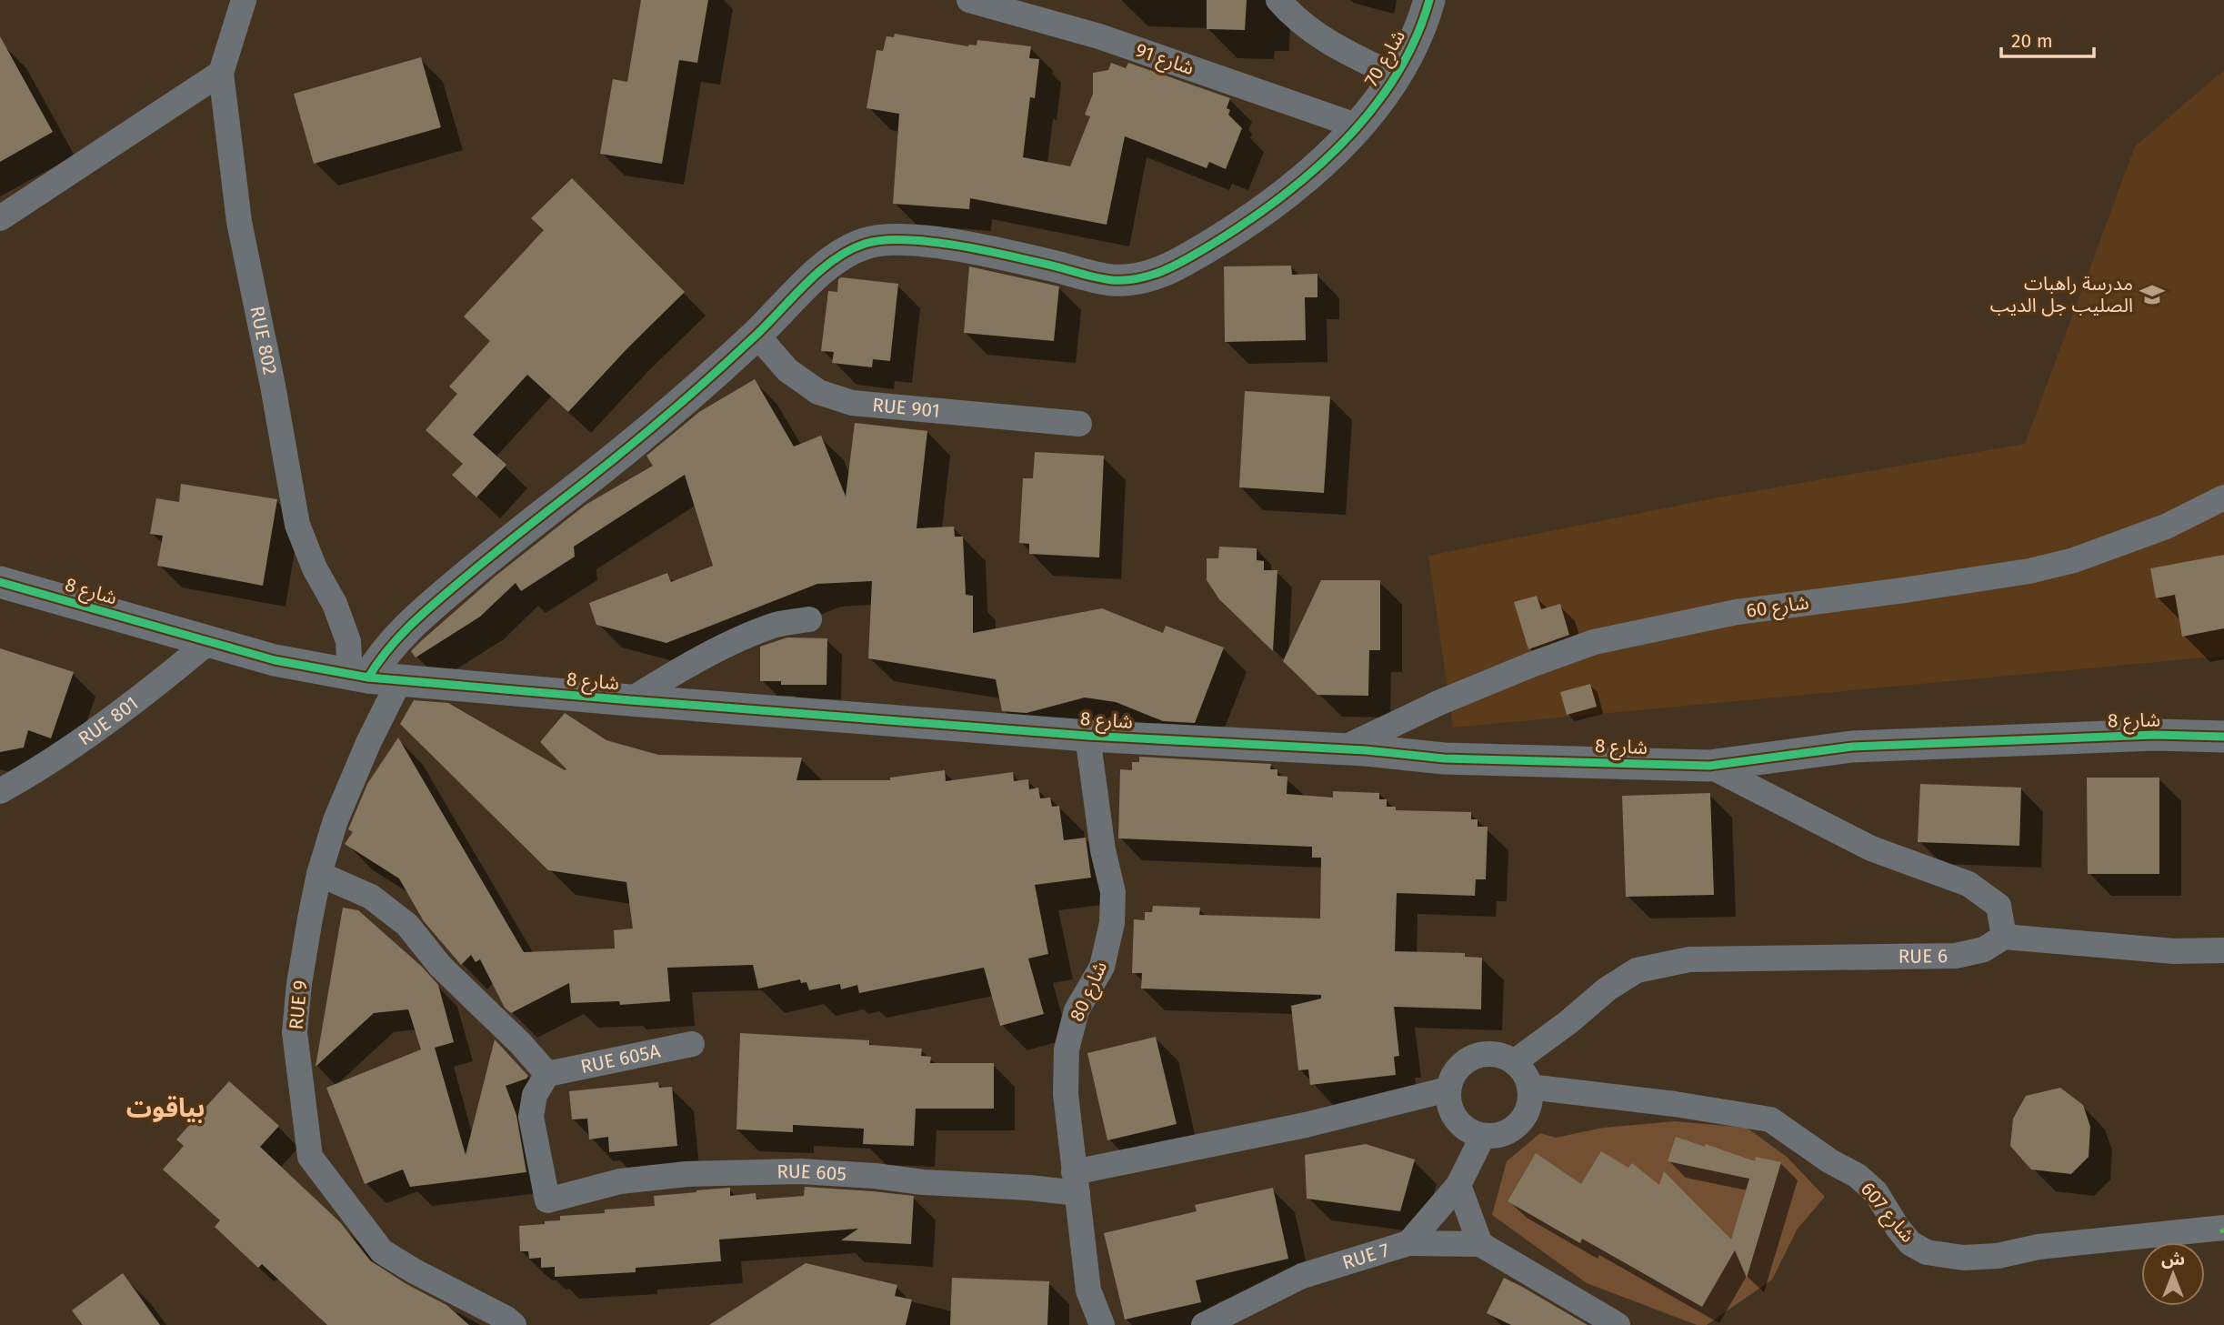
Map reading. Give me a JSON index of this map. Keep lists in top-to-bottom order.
{
  "streets": {
    "street": [
      "شارع 70",
      "شارع 91",
      "RUE 802",
      "RUE 901",
      "شارع 8",
      "شارع 60",
      "RUE 801",
      "RUE 6",
      "شارع 80",
      "RUE 9",
      "RUE 605A",
      "RUE 605",
      "شارع 607",
      "RUE 7"
    ]
  },
  "crossings": [
    ["شارع 70", "شارع 91"],
    ["شارع 70", "RUE 802"],
    ["شارع 70", "RUE 901"],
    ["شارع 70", "شارع 8"],
    ["RUE 802", "شارع 8"],
    ["شارع 8", "شارع 60"],
    ["شارع 8", "RUE 801"],
    ["شارع 8", "شارع 80"],
    ["شارع 8", "RUE 9"],
    ["RUE 6", "RUE 605"],
    ["RUE 6", "شارع 607"],
    ["RUE 6", "RUE 7"],
    ["شارع 80", "RUE 605"],
    ["RUE 605A", "RUE 605"],
    ["RUE 605", "شارع 607"],
    ["RUE 605", "RUE 7"],
    ["شارع 607", "RUE 7"]
  ],
  "districts": ["بياقوت"],
  "places": {
    "school or university": ["مدرسة راهبات الصليب جل الديب"]
  },
  "scale_bar": "20 m",
  "north": "top"
}
